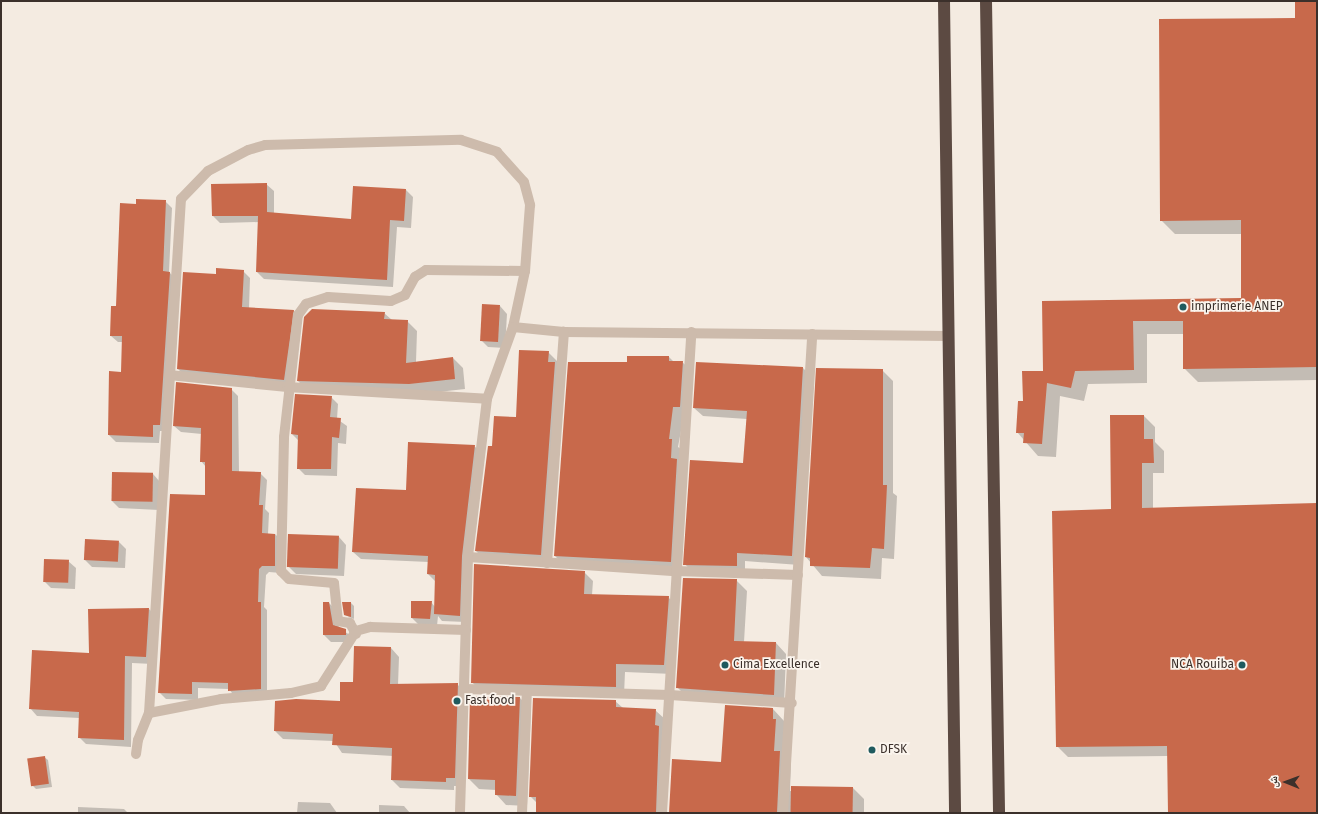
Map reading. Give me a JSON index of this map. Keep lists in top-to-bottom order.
{
  "places": [
    "imprimerie ANEP",
    "Cima Excellence",
    "NCA Rouiba",
    "Fast food",
    "DFSK"
  ],
  "north": "left"
}
